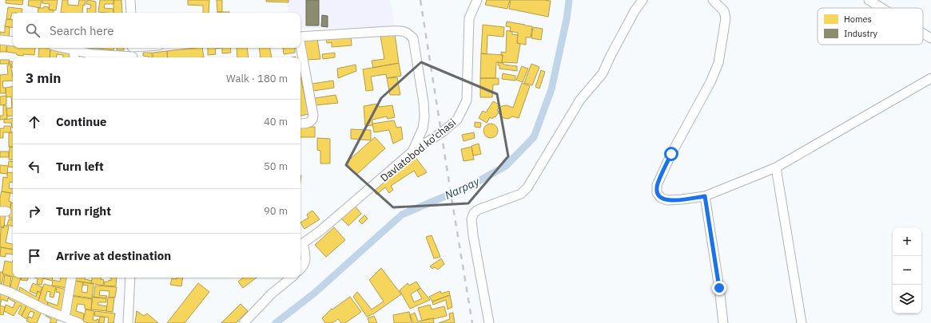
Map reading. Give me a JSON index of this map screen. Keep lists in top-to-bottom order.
{
  "streets": {
    "street": ["Davlatobod ko'chasi"]
  },
  "water": ["Narpay"],
  "legend": ["Homes", "Industry"],
  "page": {
    "search": "Search here",
    "heading": ["3 min", "Walk · 180 m"],
    "list": [
      ["Continue", "40 m"],
      ["Turn left", "50 m"],
      ["Turn right", "90 m"],
      "Arrive at destination"
    ],
    "map_buttons": ["+", "−"]
  }
}
